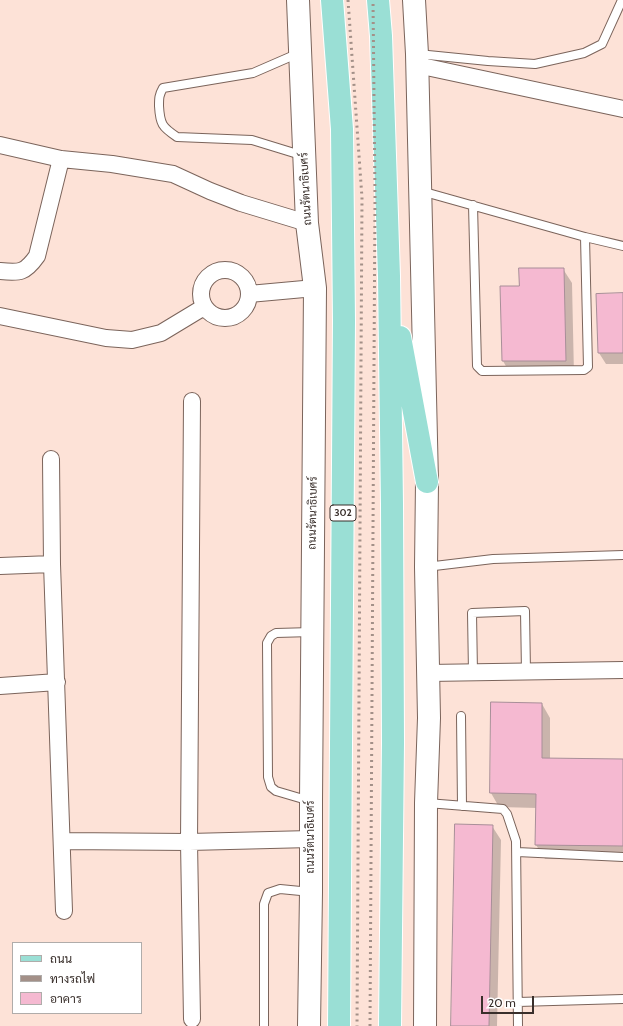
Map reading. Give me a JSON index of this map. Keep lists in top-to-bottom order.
{
  "streets": {
    "main road": ["ถนนรัตนาธิเบศร์", "302"]
  },
  "legend": ["ถนน", "ทางรถไฟ", "อาคาร"],
  "scale_bar": "20 m"
}
